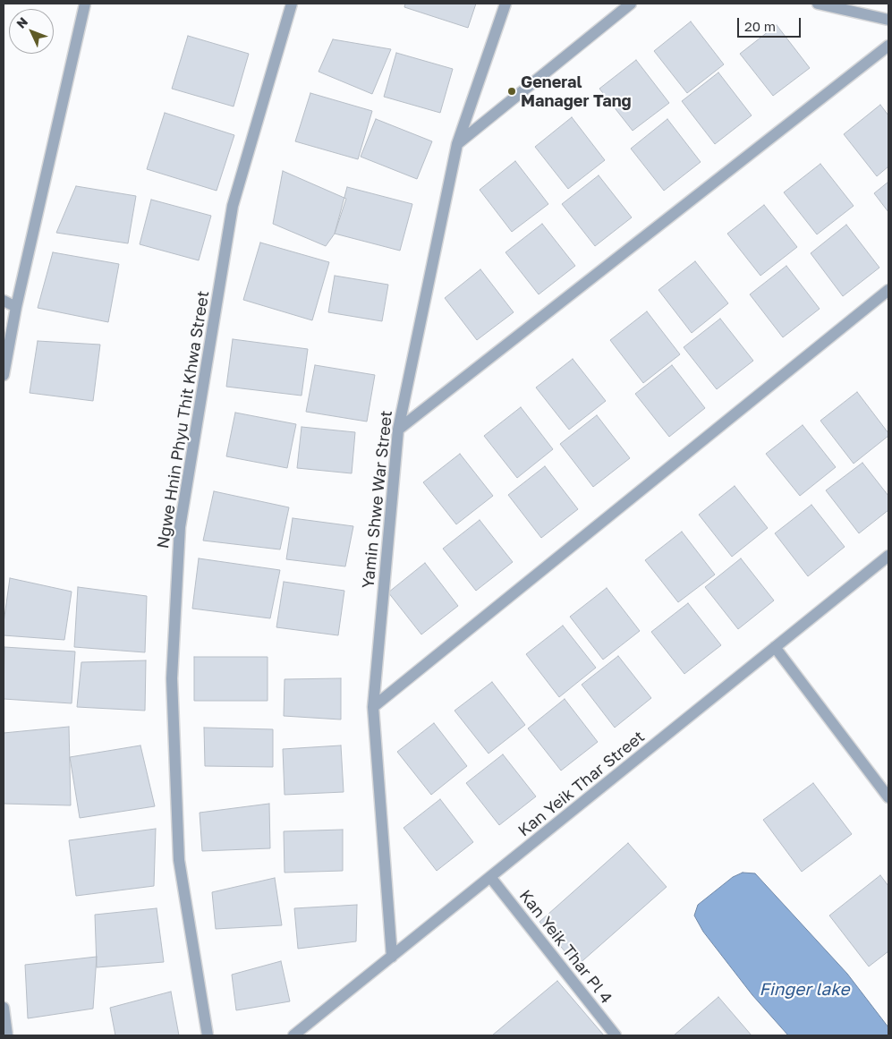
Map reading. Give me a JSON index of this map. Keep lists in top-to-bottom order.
{
  "streets": {
    "street": [
      "Ngwe Hnin Phyu Thit Khwa Street",
      "Yamin Shwe War Street",
      "Kan Yeik Thar Street",
      "Kan Yeik Thar Pl 4"
    ]
  },
  "crossings": [
    ["Yamin Shwe War Street", "Kan Yeik Thar Street"],
    ["Kan Yeik Thar Street", "Kan Yeik Thar Pl 4"]
  ],
  "water": ["Finger lake"],
  "places": ["General Manager Tang"],
  "scale_bar": "20 m",
  "north": "top left"
}
